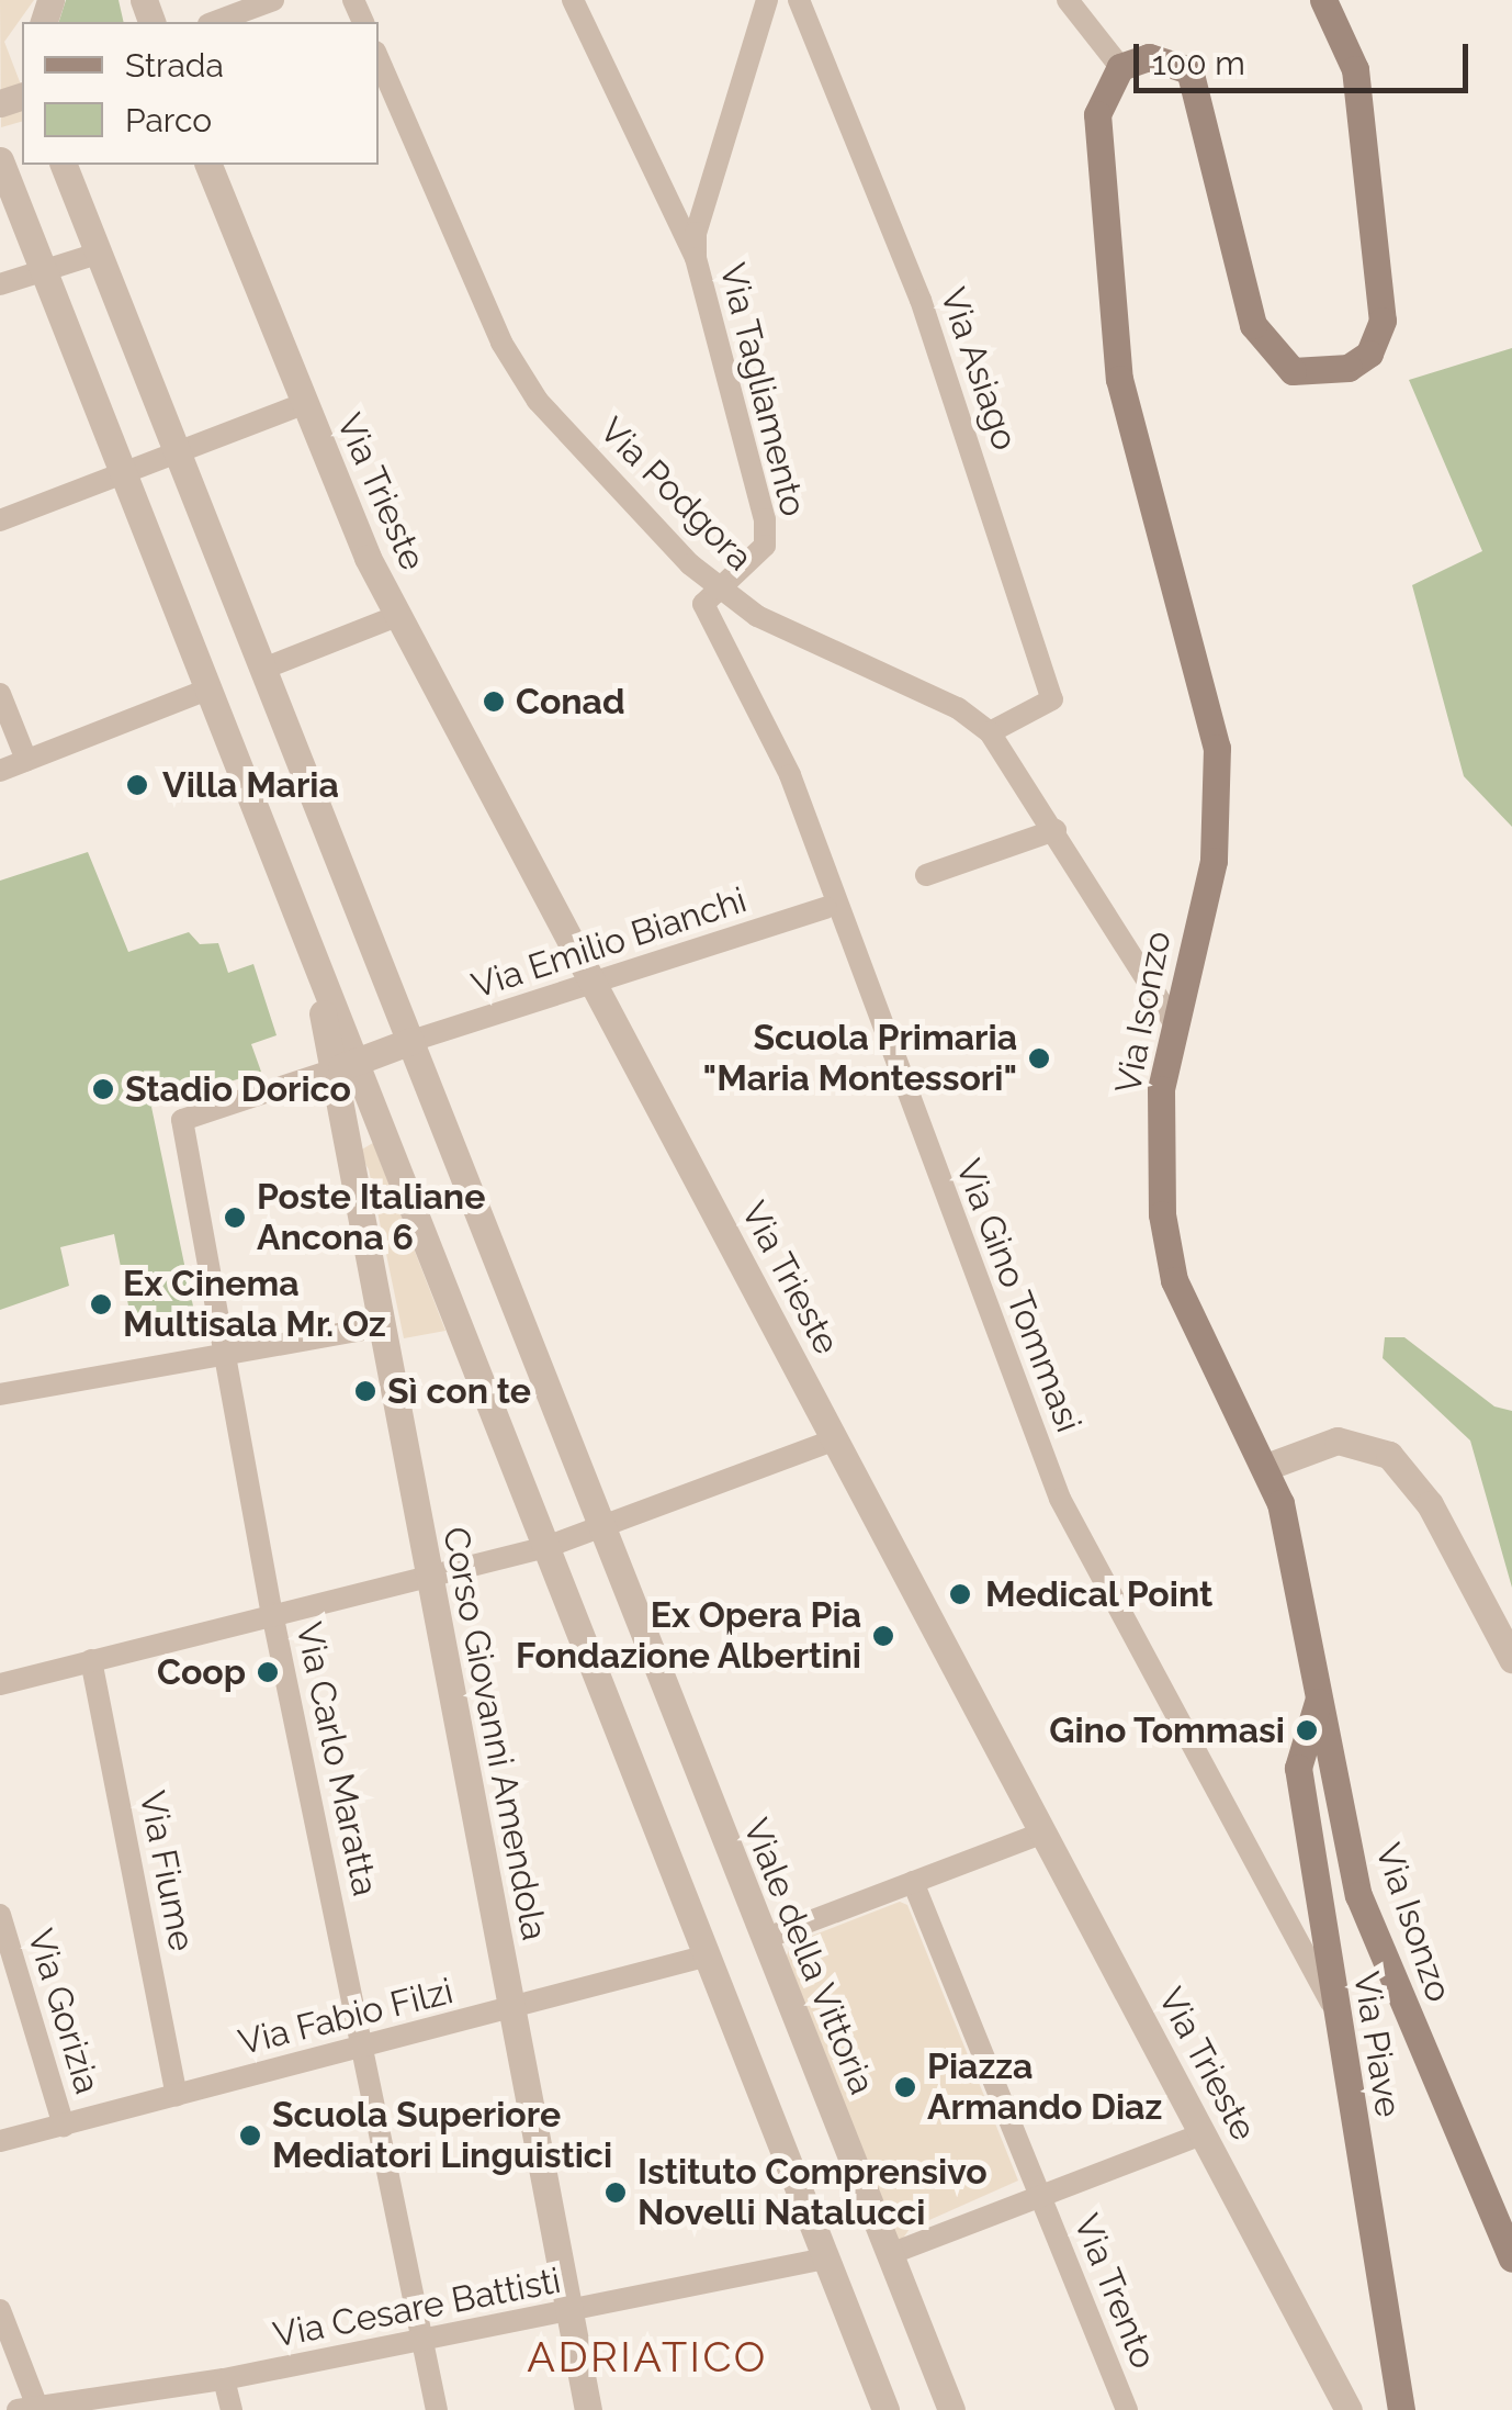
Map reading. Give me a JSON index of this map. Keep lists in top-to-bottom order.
{
  "streets": {
    "main road": ["Via Isonzo", "Via Piave"],
    "street": [
      "Via Asiago",
      "Via Tagliamento",
      "Via Trieste",
      "Via Podgora",
      "Via Emilio Bianchi",
      "Via Gino Tommasi",
      "Corso Giovanni Amendola",
      "Via Carlo Maratta",
      "Via Fiume",
      "Viale della Vittoria",
      "Via Gorizia",
      "Via Fabio Filzi",
      "Via Trento",
      "Via Cesare Battisti"
    ]
  },
  "crossings": [
    ["Via Asiago", "Via Podgora"],
    ["Via Tagliamento", "Via Podgora"],
    ["Via Tagliamento", "Via Gino Tommasi"],
    ["Via Trieste", "Via Emilio Bianchi"],
    ["Via Podgora", "Via Isonzo"],
    ["Via Podgora", "Via Gino Tommasi"],
    ["Via Emilio Bianchi", "Viale della Vittoria"],
    ["Via Isonzo", "Via Piave"],
    ["Via Gino Tommasi", "Via Piave"],
    ["Corso Giovanni Amendola", "Via Carlo Maratta"],
    ["Corso Giovanni Amendola", "Via Fabio Filzi"],
    ["Corso Giovanni Amendola", "Via Cesare Battisti"],
    ["Via Carlo Maratta", "Via Fabio Filzi"],
    ["Via Carlo Maratta", "Via Cesare Battisti"],
    ["Via Fiume", "Via Fabio Filzi"],
    ["Via Gorizia", "Via Fabio Filzi"]
  ],
  "districts": ["ADRIATICO"],
  "places": [
    "Conad",
    "Villa Maria",
    "Scuola Primaria \"Maria Montessori\"",
    "Stadio Dorico",
    "Poste Italiane Ancona 6",
    "Ex Cinema Multisala Mr. Oz",
    "Sì con te",
    "Medical Point",
    "Ex Opera Pia Fondazione Albertini",
    "Coop",
    "Gino Tommasi",
    "Piazza Armando Diaz",
    "Scuola Superiore Mediatori Linguistici",
    "Istituto Comprensivo Novelli Natalucci"
  ],
  "legend": ["Strada", "Parco"],
  "scale_bar": "100 m"
}
